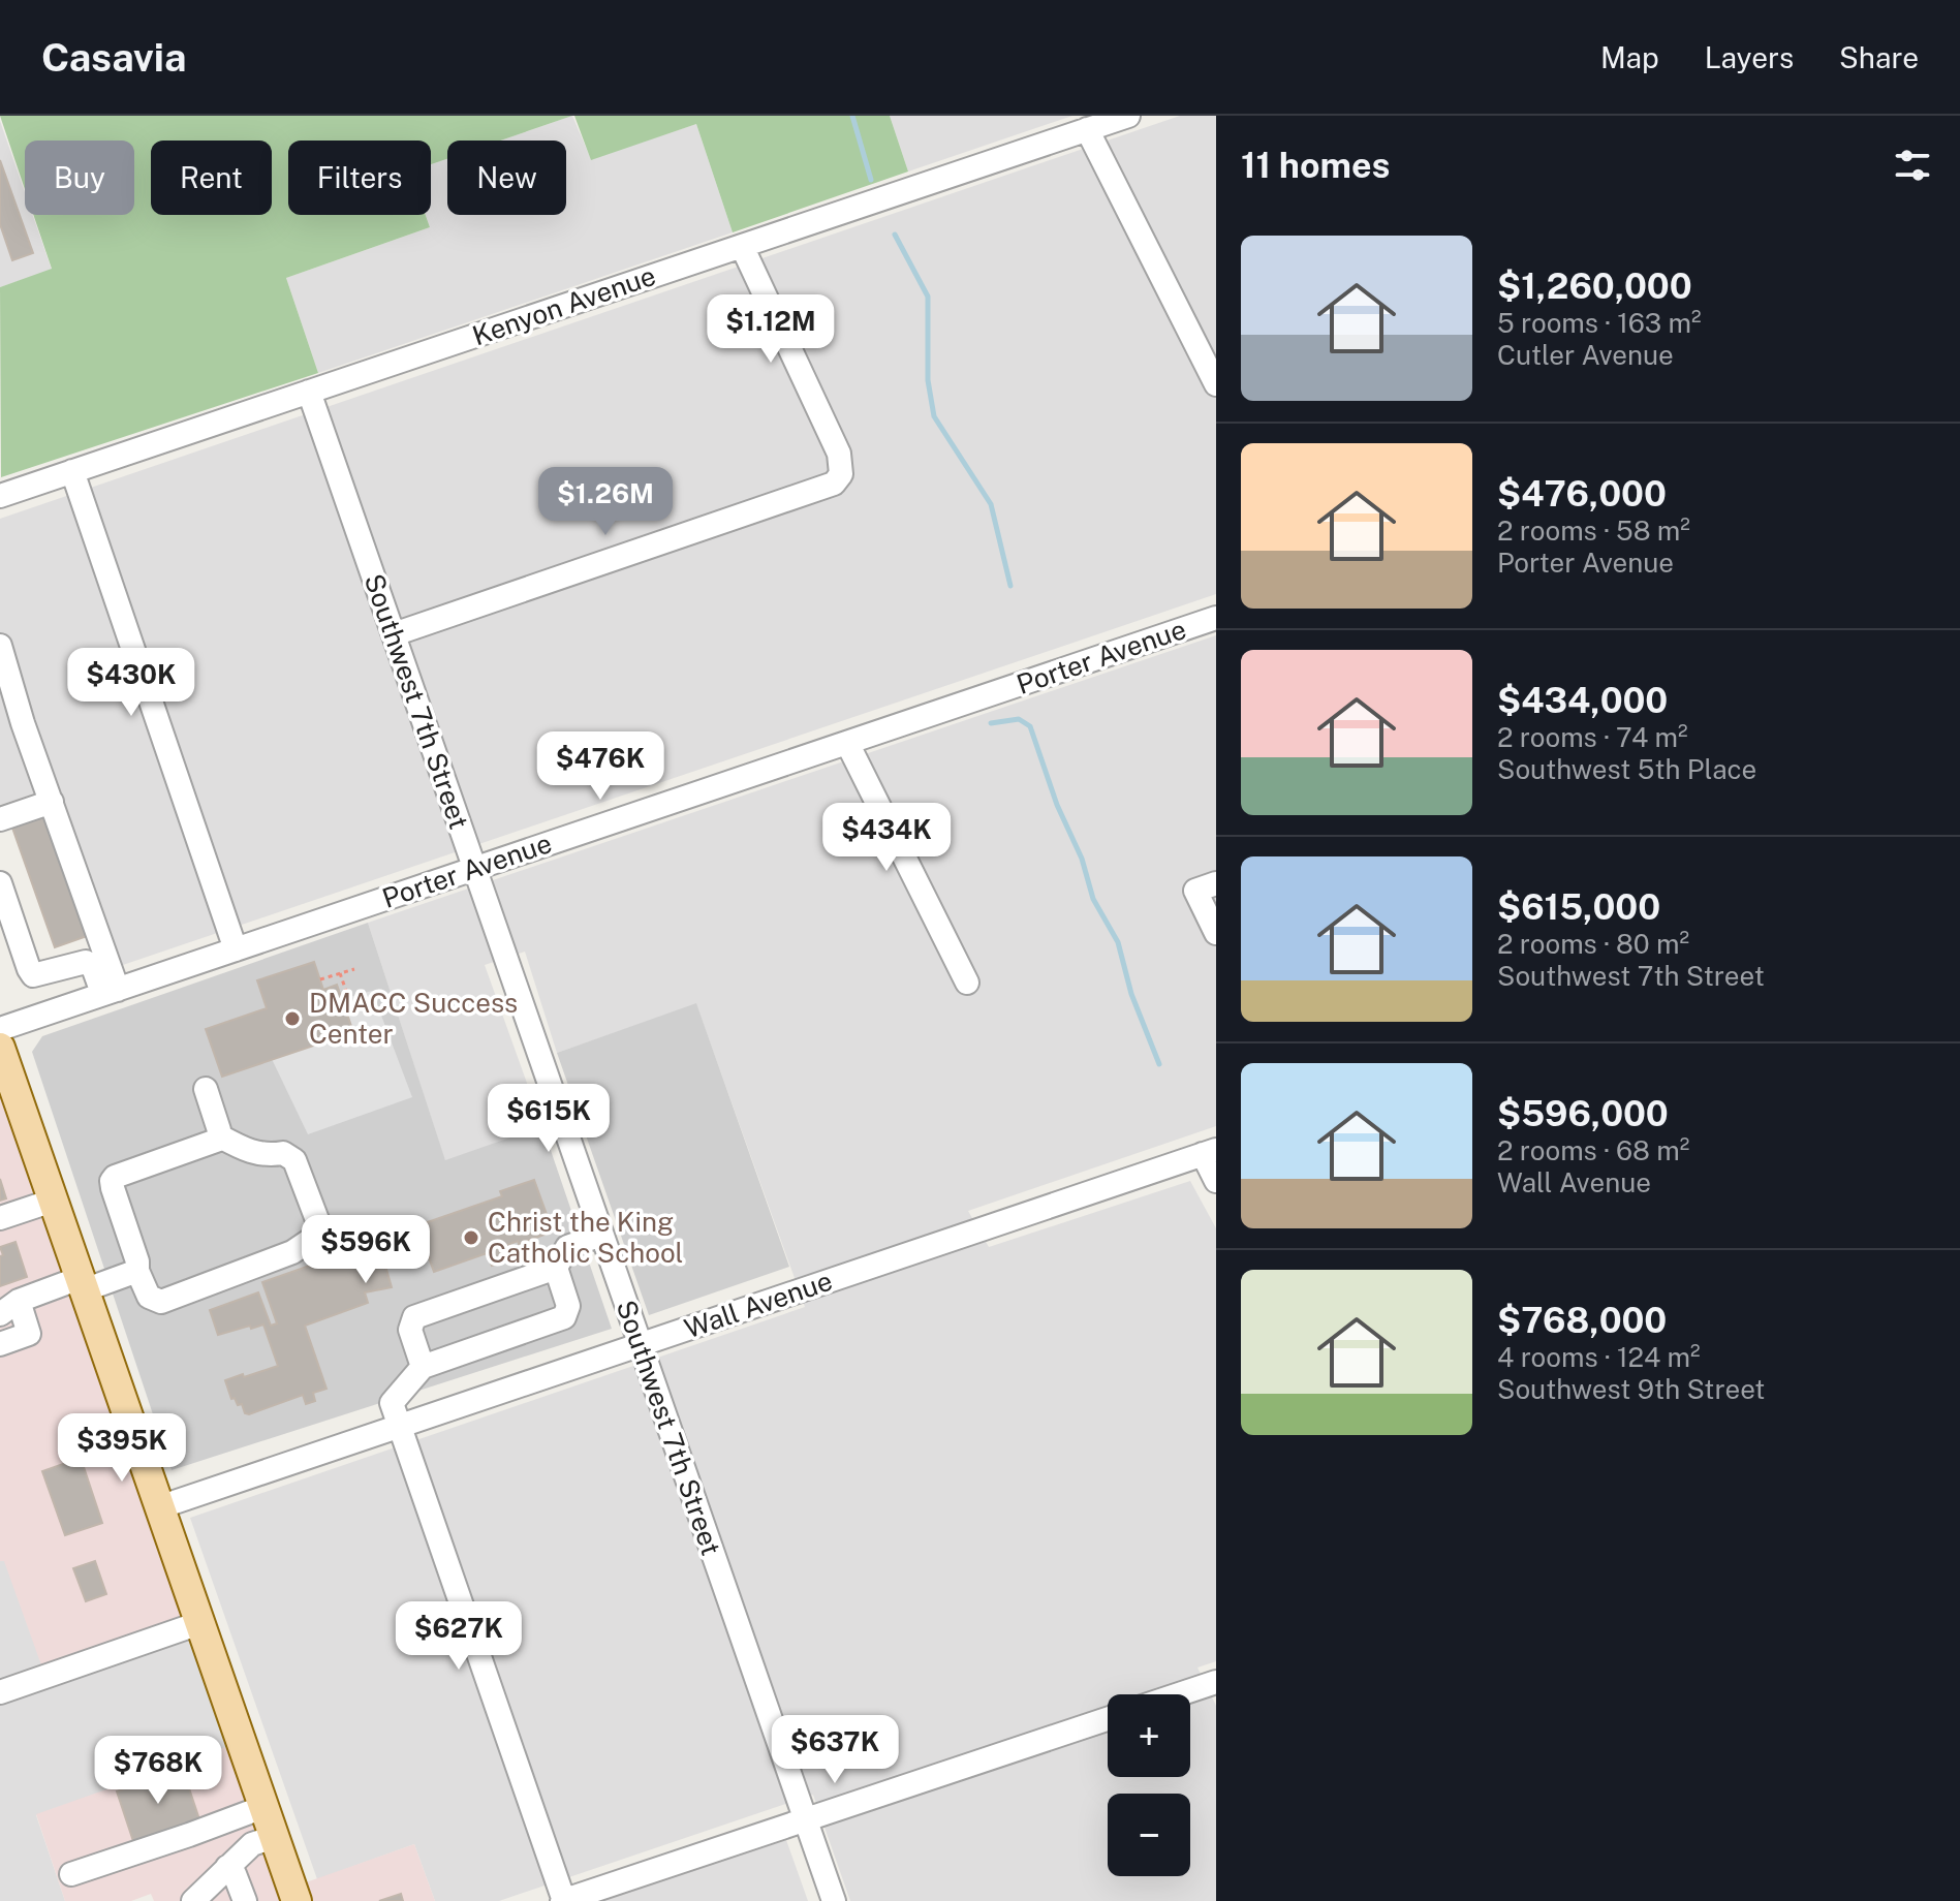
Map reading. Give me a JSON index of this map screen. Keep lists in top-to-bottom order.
{
  "streets": {
    "street": [
      "Kenyon Avenue",
      "Porter Avenue",
      "Southwest 7th Street",
      "Wall Avenue"
    ]
  },
  "crossings": [
    ["Kenyon Avenue", "Southwest 7th Street"],
    ["Porter Avenue", "Southwest 7th Street"],
    ["Southwest 7th Street", "Wall Avenue"]
  ],
  "places": ["DMACC Success Center", "Christ the King Catholic School"],
  "page": {
    "header": "Casavia",
    "nav": ["Map", "Layers", "Share"],
    "heading": "11 homes",
    "chip": [
      "Buy",
      "Rent",
      "Filters",
      "New"
    ],
    "list": [
      {
        "name": "$1,260,000",
        "note": "5 rooms · 163 m² · Cutler Avenue"
      },
      {
        "name": "$476,000",
        "note": "2 rooms · 58 m² · Porter Avenue"
      },
      {
        "name": "$434,000",
        "note": "2 rooms · 74 m² · Southwest 5th Place"
      },
      {
        "name": "$615,000",
        "note": "2 rooms · 80 m² · Southwest 7th Street"
      },
      {
        "name": "$596,000",
        "note": "2 rooms · 68 m² · Wall Avenue"
      },
      {
        "name": "$768,000",
        "note": "4 rooms · 124 m² · Southwest 9th Street"
      }
    ],
    "price": [
      "$1.12M",
      "$1.26M",
      "$430K",
      "$476K",
      "$434K",
      "$615K",
      "$596K",
      "$395K",
      "$627K",
      "$637K",
      "$768K"
    ],
    "map_buttons": ["+", "−"]
  }
}
